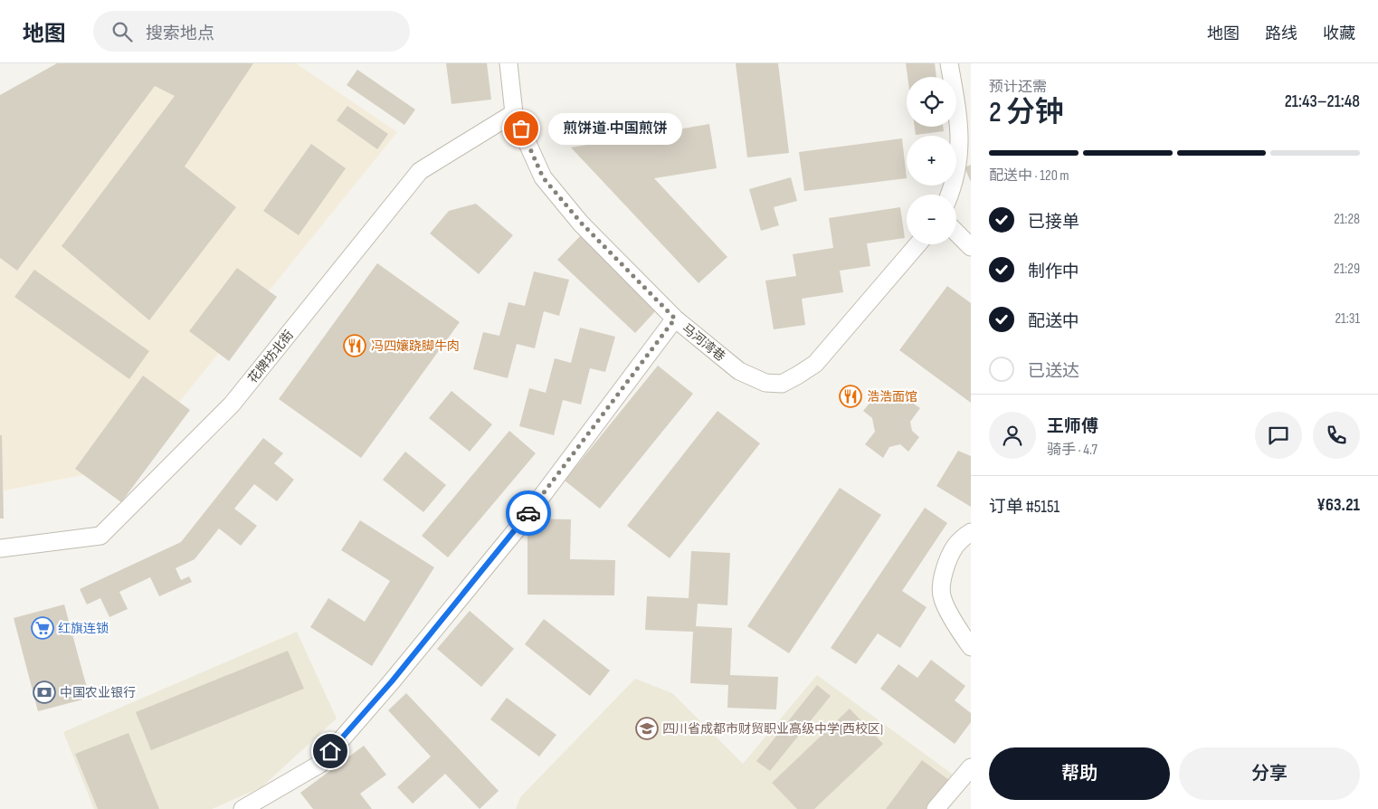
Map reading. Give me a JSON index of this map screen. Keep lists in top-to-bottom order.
{
  "streets": {
    "street": ["马河湾巷", "花牌坊北街"]
  },
  "crossings": [
    ["马河湾巷", "花牌坊北街"]
  ],
  "places": {
    "other": ["煎饼道·中国煎饼"],
    "restaurant": ["冯四孃跷脚牛肉", "浩浩面馆"],
    "supermarket": ["红旗连锁"],
    "bank": ["中国农业银行"],
    "school or university": ["四川省成都市财贸职业高级中学(西校区)"]
  },
  "page": {
    "header": "地图",
    "search": "搜索地点",
    "nav": ["地图", "路线", "收藏"],
    "heading": ["2 分钟", "预计还需", "21:43–21:48"],
    "panel": [
      "王师傅",
      "骑手 · 4.7",
      "订单 #5151",
      "¥63.21"
    ],
    "map_buttons": ["+", "−"],
    "bubble": "煎饼道·中国煎饼",
    "bar": "配送中 · 120 m",
    "list": [
      ["已接单", "21:28"],
      ["制作中", "21:29"],
      ["配送中", "21:31"],
      "已送达"
    ],
    "buttons": ["帮助", "分享"]
  }
}
